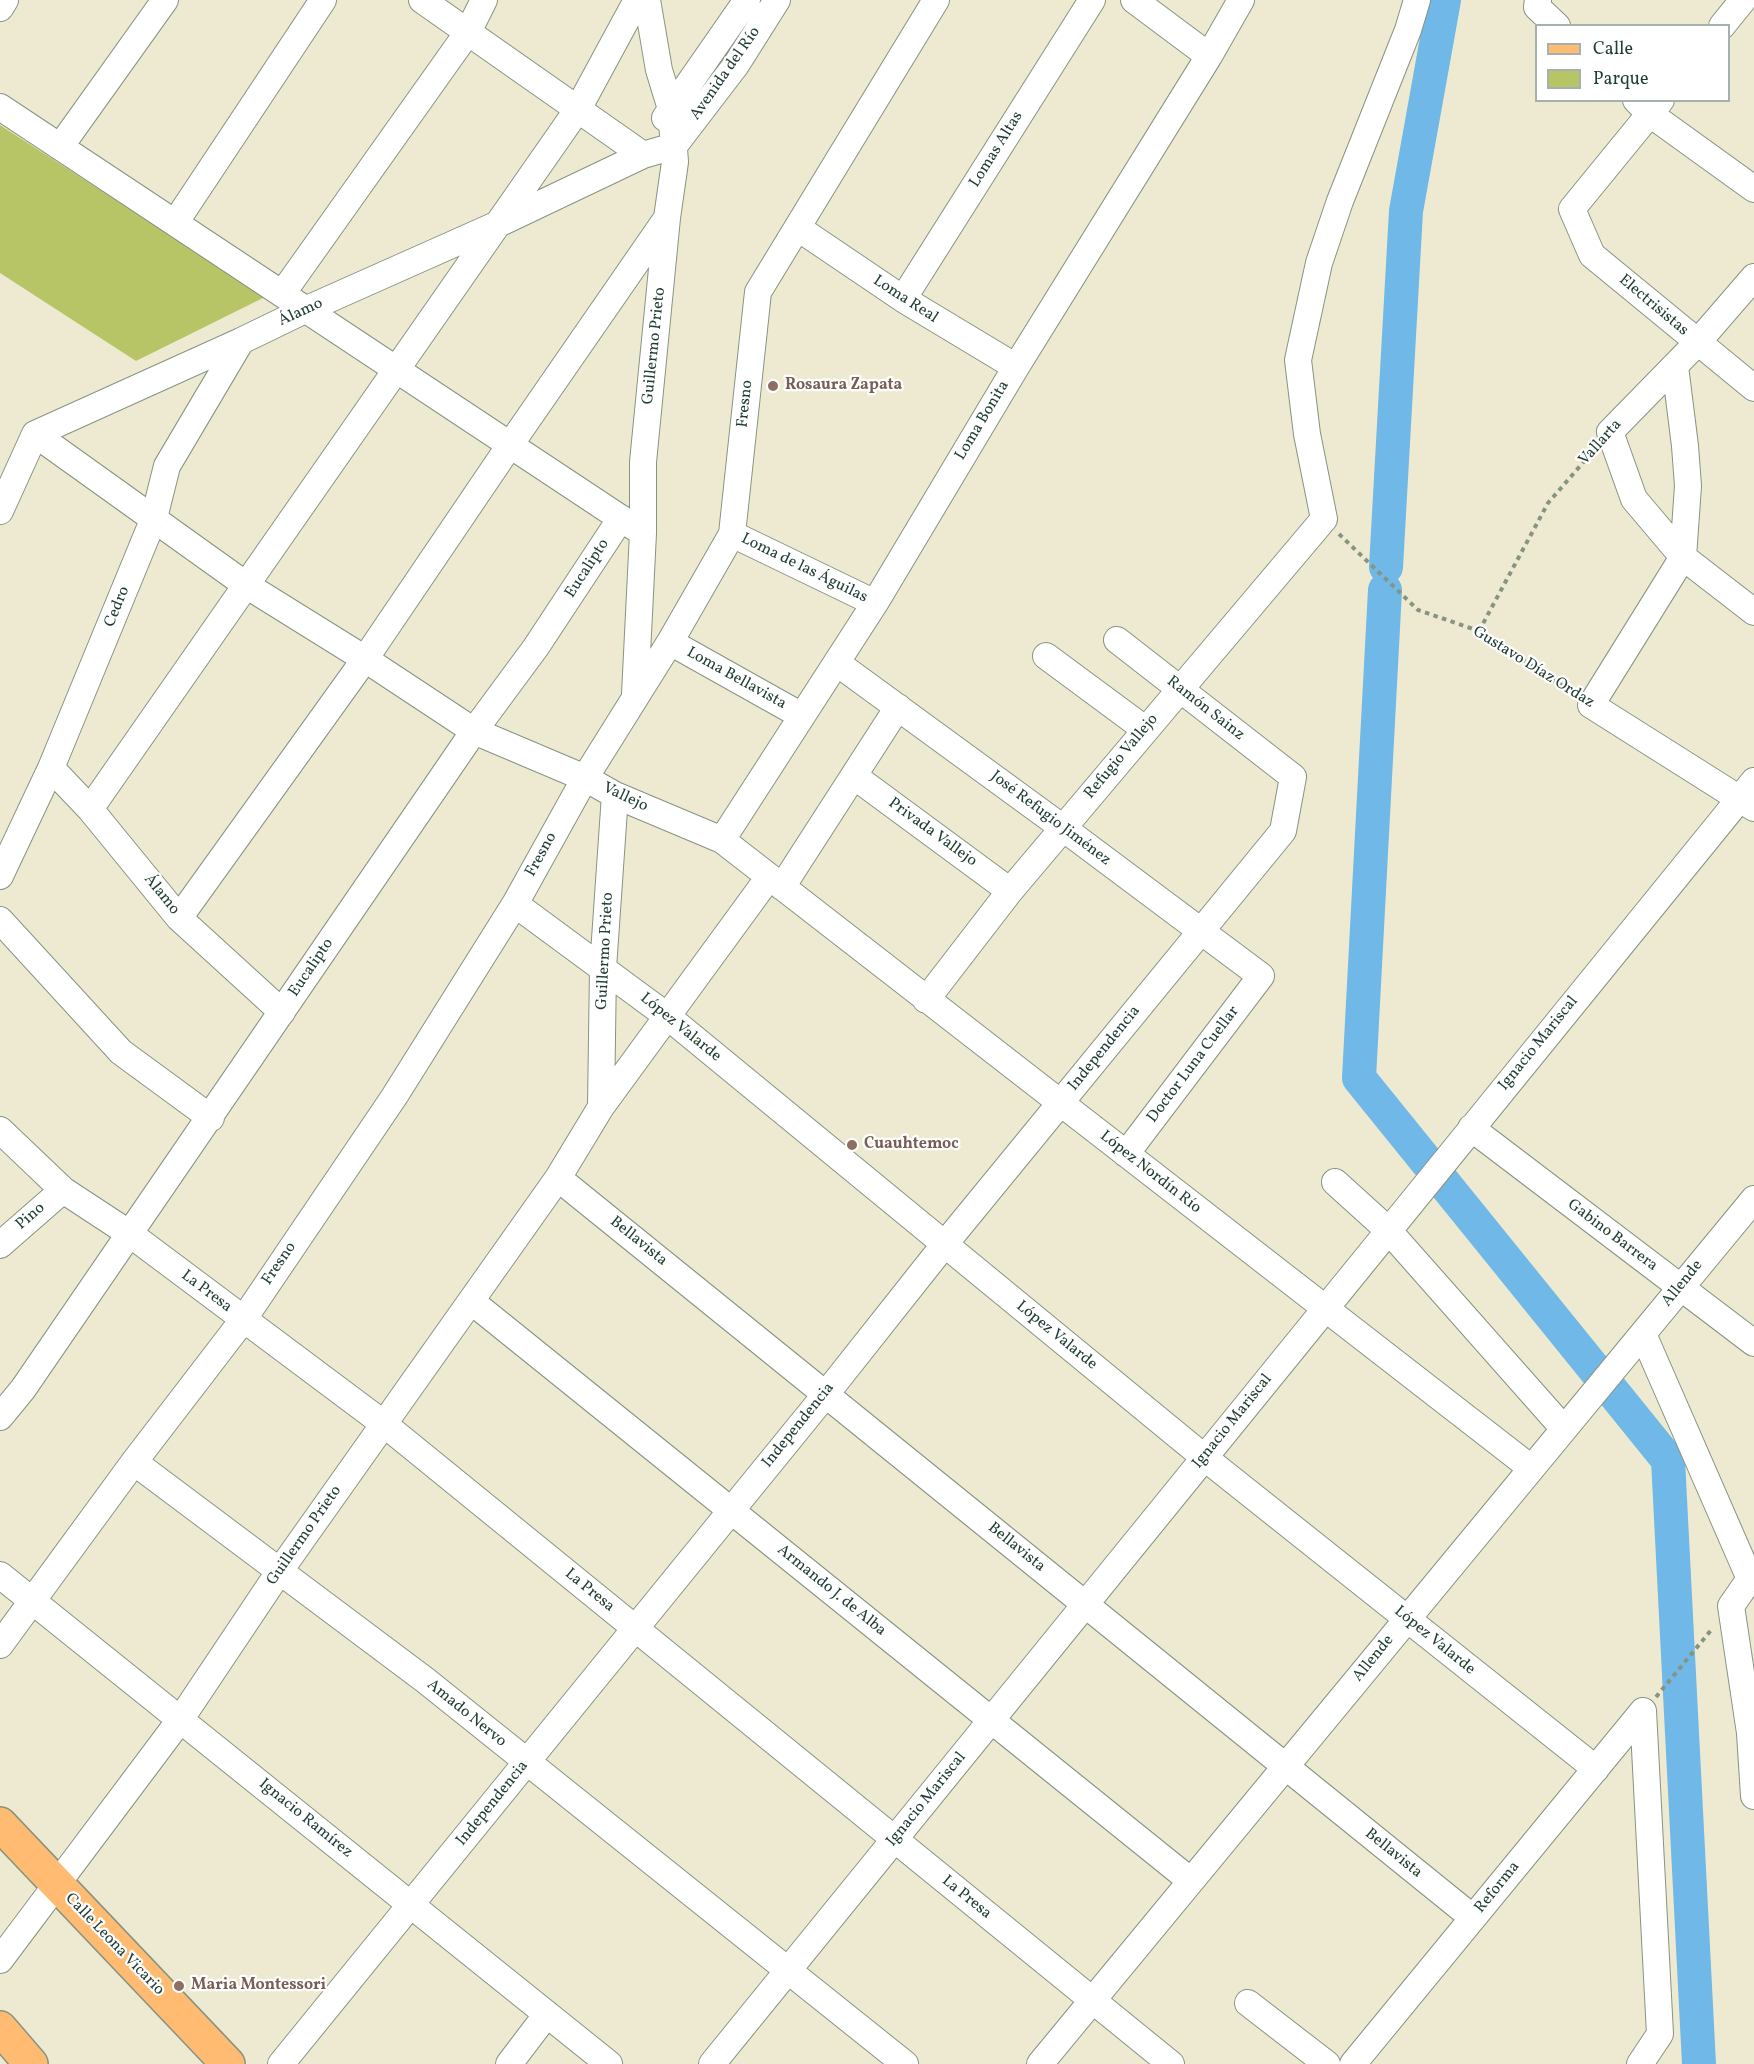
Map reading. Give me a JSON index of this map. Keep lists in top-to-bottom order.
{
  "streets": {
    "main road": ["Calle Leona Vicario"],
    "street": [
      "Avenida del Río",
      "Lomas Altas",
      "Loma Real",
      "Electrisistas",
      "Álamo",
      "Guillermo Prieto",
      "Fresno",
      "Loma Bonita",
      "Vallarta",
      "Eucalipto",
      "Loma de las Águilas",
      "Cedro",
      "Gustavo Díaz Ordaz",
      "Loma Bellavista",
      "Ramón Sainz",
      "Refugio Vallejo",
      "Vallejo",
      "José Refugio Jiménez",
      "Privada Vallejo",
      "López Valarde",
      "Ignacio Mariscal",
      "Independencia",
      "Doctor Luna Cuellar",
      "López Nordín Río",
      "Pino",
      "Gabino Barrera",
      "Bellavista",
      "Allende",
      "La Presa",
      "Armando J. de Alba",
      "Amado Nervo",
      "Ignacio Ramírez",
      "Reforma"
    ]
  },
  "crossings": [
    ["Avenida del Río", "Álamo"],
    ["Avenida del Río", "Guillermo Prieto"],
    ["Lomas Altas", "Loma Real"],
    ["Loma Real", "Fresno"],
    ["Loma Real", "Loma Bonita"],
    ["Electrisistas", "Vallarta"],
    ["Álamo", "Guillermo Prieto"],
    ["Álamo", "Eucalipto"],
    ["Álamo", "Cedro"],
    ["Álamo", "Vallejo"],
    ["Guillermo Prieto", "Fresno"],
    ["Guillermo Prieto", "Vallejo"],
    ["Guillermo Prieto", "José Refugio Jiménez"],
    ["Guillermo Prieto", "Privada Vallejo"],
    ["Guillermo Prieto", "López Valarde"],
    ["Guillermo Prieto", "López Nordín Río"],
    ["Guillermo Prieto", "Bellavista"],
    ["Guillermo Prieto", "La Presa"],
    ["Guillermo Prieto", "Armando J. de Alba"],
    ["Guillermo Prieto", "Amado Nervo"],
    ["Guillermo Prieto", "Ignacio Ramírez"],
    ["Guillermo Prieto", "Calle Leona Vicario"],
    ["Fresno", "Loma de las Águilas"],
    ["Fresno", "Loma Bellavista"],
    ["Fresno", "Vallejo"],
    ["Fresno", "López Valarde"],
    ["Fresno", "La Presa"],
    ["Fresno", "Amado Nervo"],
    ["Fresno", "Ignacio Ramírez"],
    ["Loma Bonita", "Loma de las Águilas"],
    ["Loma Bonita", "Loma Bellavista"],
    ["Loma Bonita", "Vallejo"],
    ["Loma Bonita", "José Refugio Jiménez"],
    ["Vallarta", "Gustavo Díaz Ordaz"],
    ["Eucalipto", "Vallejo"],
    ["Eucalipto", "La Presa"],
    ["Cedro", "Vallejo"],
    ["Gustavo Díaz Ordaz", "Refugio Vallejo"],
    ["Gustavo Díaz Ordaz", "Ignacio Mariscal"],
    ["Ramón Sainz", "Refugio Vallejo"],
    ["Ramón Sainz", "Independencia"],
    ["Refugio Vallejo", "José Refugio Jiménez"],
    ["Refugio Vallejo", "Privada Vallejo"],
    ["Refugio Vallejo", "López Nordín Río"],
    ["Vallejo", "López Nordín Río"],
    ["José Refugio Jiménez", "Independencia"],
    ["José Refugio Jiménez", "Doctor Luna Cuellar"],
    ["López Valarde", "Ignacio Mariscal"],
    ["López Valarde", "Independencia"],
    ["López Valarde", "Allende"],
    ["López Valarde", "Reforma"],
    ["Ignacio Mariscal", "López Nordín Río"],
    ["Ignacio Mariscal", "Gabino Barrera"],
    ["Ignacio Mariscal", "Bellavista"],
    ["Ignacio Mariscal", "La Presa"],
    ["Ignacio Mariscal", "Armando J. de Alba"],
    ["Ignacio Mariscal", "Amado Nervo"],
    ["Independencia", "López Nordín Río"],
    ["Independencia", "Bellavista"],
    ["Independencia", "La Presa"],
    ["Independencia", "Armando J. de Alba"],
    ["Independencia", "Amado Nervo"],
    ["Independencia", "Ignacio Ramírez"],
    ["Doctor Luna Cuellar", "López Nordín Río"],
    ["López Nordín Río", "Allende"],
    ["Pino", "La Presa"],
    ["Gabino Barrera", "Allende"],
    ["Bellavista", "Allende"],
    ["Bellavista", "Reforma"],
    ["Allende", "La Presa"],
    ["Allende", "Armando J. de Alba"]
  ],
  "places": ["Rosaura Zapata", "Cuauhtemoc", "Maria Montessori"],
  "legend": ["Calle", "Parque"]
}
